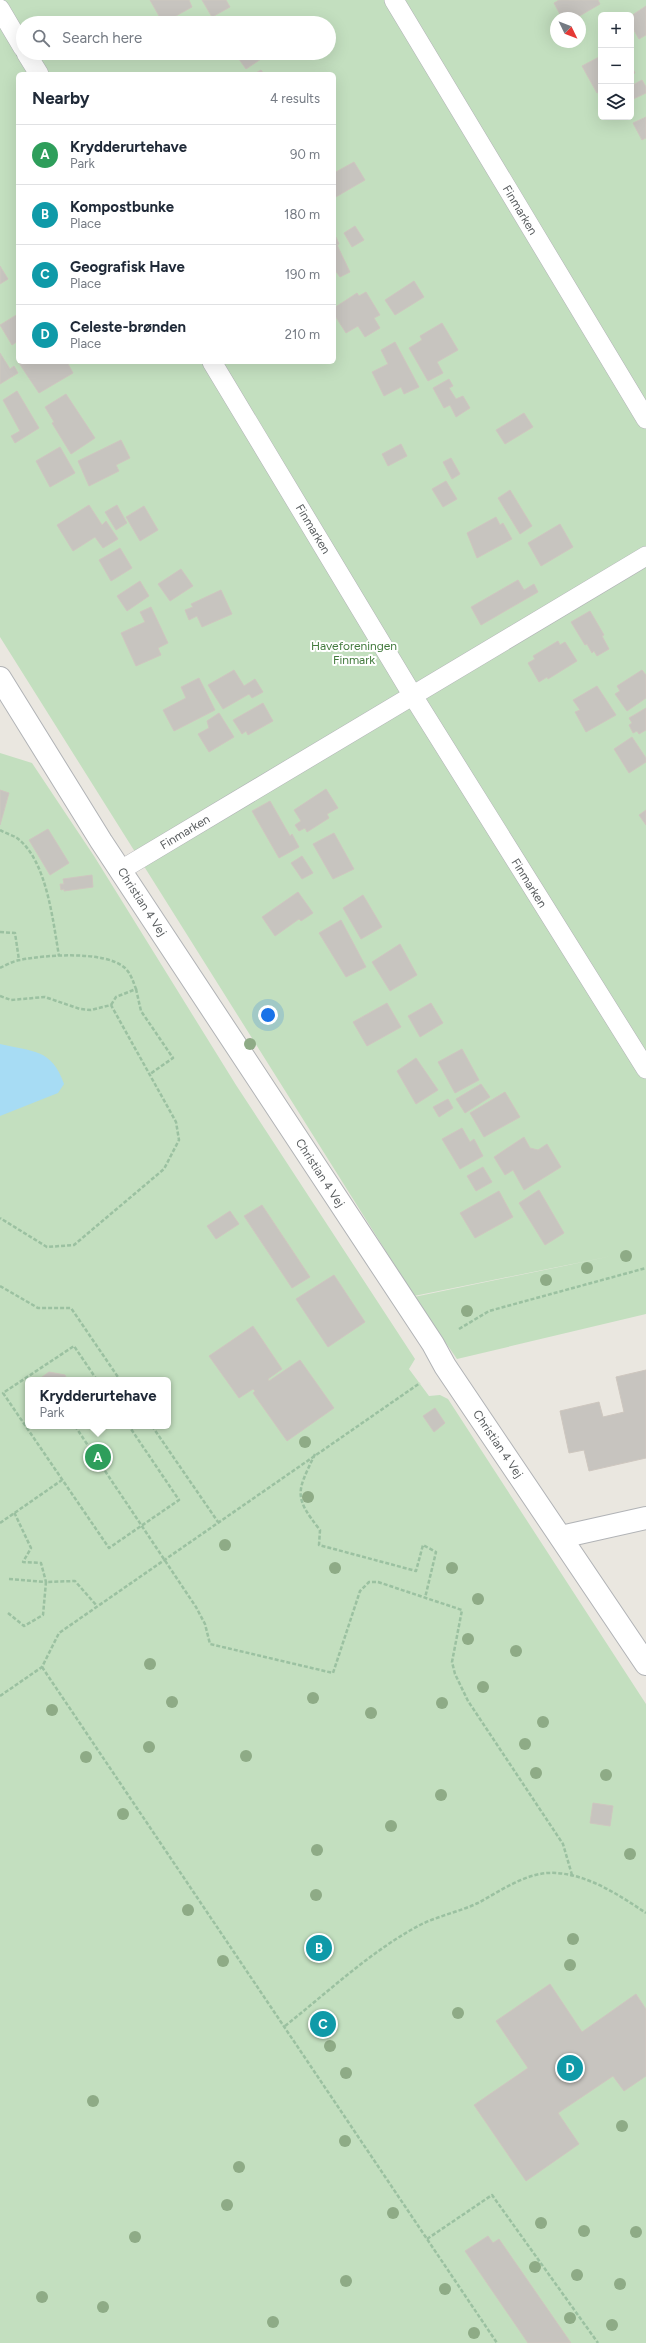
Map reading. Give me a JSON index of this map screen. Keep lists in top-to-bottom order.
{
  "streets": {
    "street": ["Christian 4 Vej"],
    "lane": ["Finmarken"]
  },
  "crossings": [
    ["Finmarken", "Christian 4 Vej"]
  ],
  "parks": ["Haveforeningen Finmark"],
  "north": "bottom right",
  "page": {
    "map_buttons": ["+", "−"],
    "search": "Search here",
    "heading": ["Nearby", "4 results"],
    "list": [
      {
        "mark": "A",
        "name": "Krydderurtehave",
        "note": "Park",
        "value": "90 m"
      },
      {
        "mark": "B",
        "name": "Kompostbunke",
        "note": "Place",
        "value": "180 m"
      },
      {
        "mark": "C",
        "name": "Geografisk Have",
        "note": "Place",
        "value": "190 m"
      },
      {
        "mark": "D",
        "name": "Celeste-brønden",
        "note": "Place",
        "value": "210 m"
      }
    ],
    "popup": ["Krydderurtehave", "Park"],
    "pins": [
      "A",
      "B",
      "C",
      "D"
    ]
  }
}
